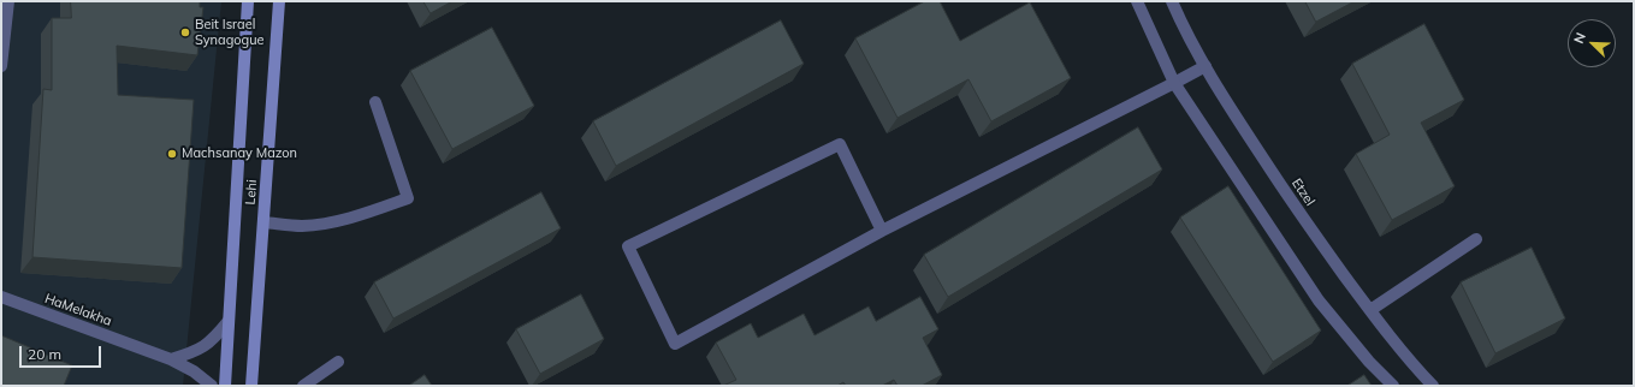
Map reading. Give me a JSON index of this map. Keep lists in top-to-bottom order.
{
  "streets": {
    "street": ["Lehi", "Etzel", "HaMelakha"]
  },
  "places": ["Beit Israel Synagogue", "Machsanay Mazon"],
  "scale_bar": "20 m",
  "north": "top left"
}
